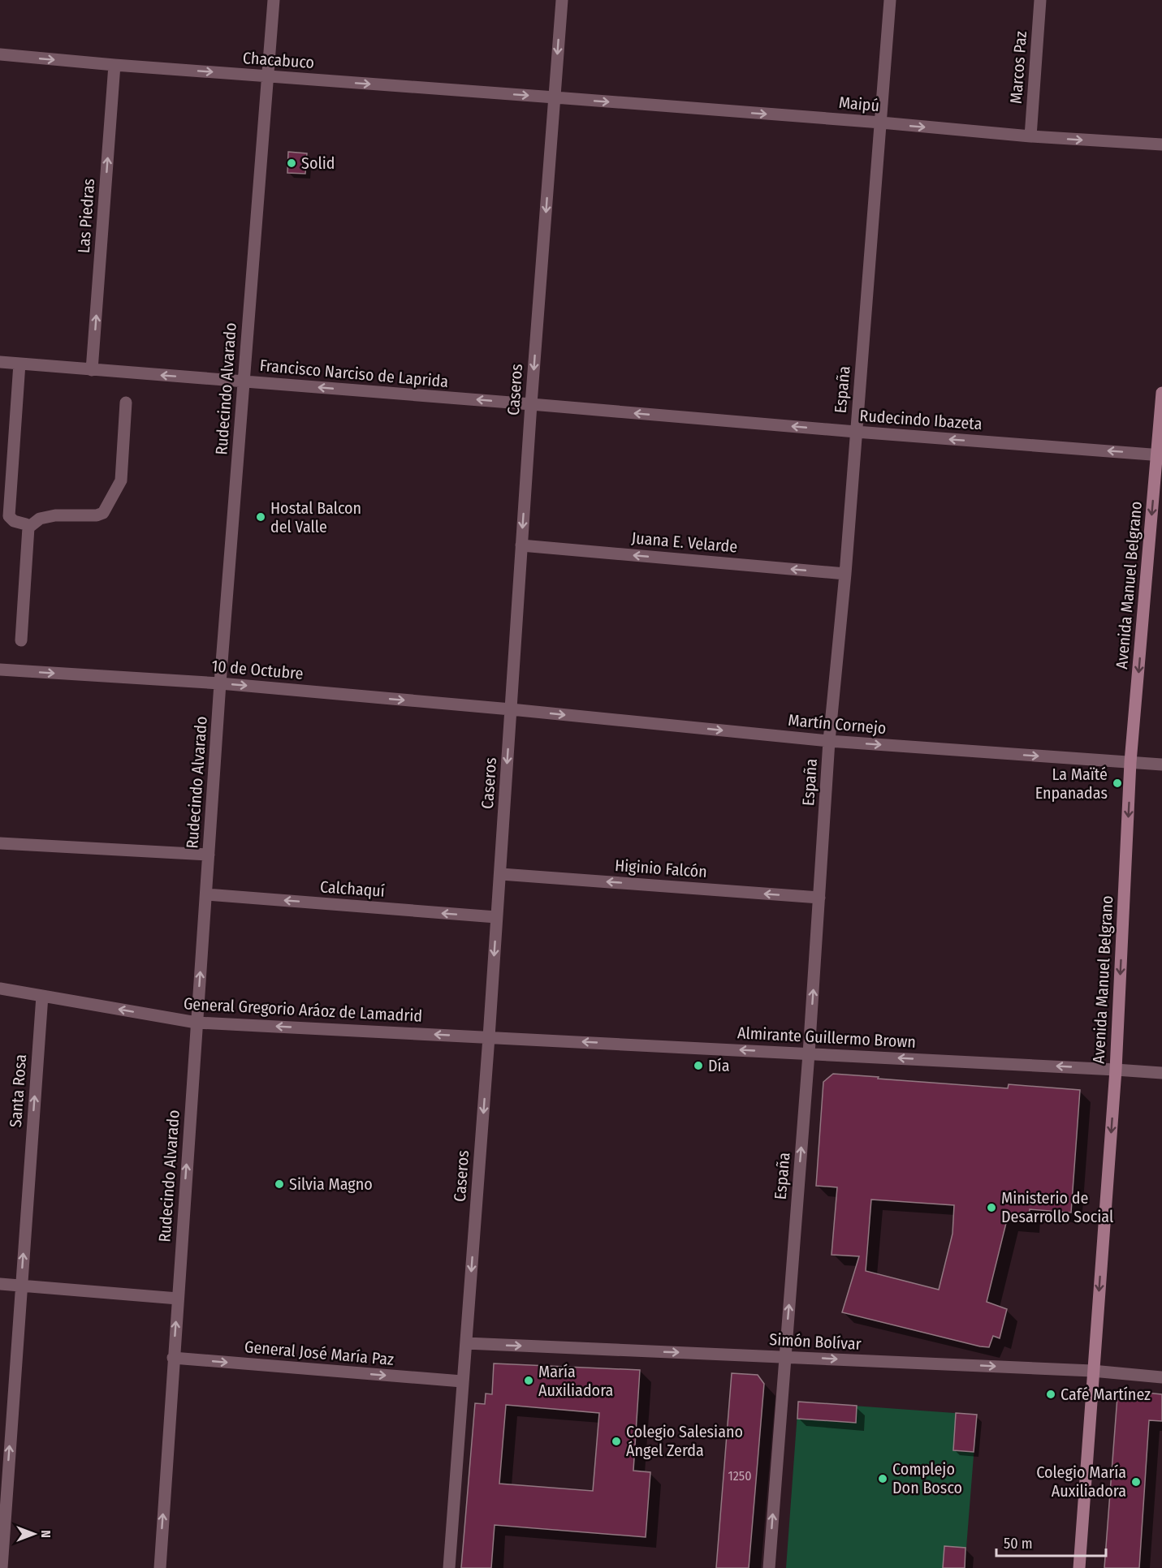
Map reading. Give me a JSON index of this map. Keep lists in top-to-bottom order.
{
  "streets": {
    "main road": ["Avenida Manuel Belgrano"],
    "street": [
      "Chacabuco",
      "Marcos Paz",
      "Maipú",
      "Las Piedras",
      "Francisco Narciso de Laprida",
      "Rudecindo Alvarado",
      "Caseros",
      "España",
      "Rudecindo Ibazeta",
      "Juana E. Velarde",
      "10 de Octubre",
      "Martín Cornejo",
      "Higinio Falcón",
      "Calchaquí",
      "General Gregorio Aráoz de Lamadrid",
      "Almirante Guillermo Brown",
      "Santa Rosa",
      "Simón Bolívar",
      "General José María Paz"
    ]
  },
  "crossings": [
    ["Chacabuco", "Maipú"],
    ["Chacabuco", "Las Piedras"],
    ["Chacabuco", "Rudecindo Alvarado"],
    ["Chacabuco", "Caseros"],
    ["Marcos Paz", "Maipú"],
    ["Maipú", "Caseros"],
    ["Maipú", "España"],
    ["Las Piedras", "Francisco Narciso de Laprida"],
    ["Francisco Narciso de Laprida", "Rudecindo Alvarado"],
    ["Francisco Narciso de Laprida", "Caseros"],
    ["Francisco Narciso de Laprida", "Rudecindo Ibazeta"],
    ["Rudecindo Alvarado", "10 de Octubre"],
    ["Rudecindo Alvarado", "Calchaquí"],
    ["Rudecindo Alvarado", "General Gregorio Aráoz de Lamadrid"],
    ["Rudecindo Alvarado", "General José María Paz"],
    ["Caseros", "Rudecindo Ibazeta"],
    ["Caseros", "Juana E. Velarde"],
    ["Caseros", "10 de Octubre"],
    ["Caseros", "Martín Cornejo"],
    ["Caseros", "Higinio Falcón"],
    ["Caseros", "Calchaquí"],
    ["Caseros", "General Gregorio Aráoz de Lamadrid"],
    ["Caseros", "Almirante Guillermo Brown"],
    ["Caseros", "Simón Bolívar"],
    ["Caseros", "General José María Paz"],
    ["España", "Rudecindo Ibazeta"],
    ["España", "Juana E. Velarde"],
    ["España", "Martín Cornejo"],
    ["España", "Higinio Falcón"],
    ["España", "Almirante Guillermo Brown"],
    ["España", "Simón Bolívar"],
    ["Rudecindo Ibazeta", "Avenida Manuel Belgrano"],
    ["Avenida Manuel Belgrano", "Martín Cornejo"],
    ["Avenida Manuel Belgrano", "Almirante Guillermo Brown"],
    ["Avenida Manuel Belgrano", "Simón Bolívar"],
    ["10 de Octubre", "Martín Cornejo"],
    ["General Gregorio Aráoz de Lamadrid", "Almirante Guillermo Brown"],
    ["General Gregorio Aráoz de Lamadrid", "Santa Rosa"]
  ],
  "one_way": [
    "Chacabuco",
    "Maipú",
    "Las Piedras",
    "Francisco Narciso de Laprida",
    "Rudecindo Alvarado",
    "Caseros",
    "España",
    "Rudecindo Ibazeta",
    "Juana E. Velarde",
    "Avenida Manuel Belgrano",
    "10 de Octubre",
    "Martín Cornejo",
    "Higinio Falcón",
    "Calchaquí",
    "General Gregorio Aráoz de Lamadrid",
    "Almirante Guillermo Brown",
    "Santa Rosa",
    "Simón Bolívar",
    "General José María Paz"
  ],
  "places": [
    "Solid",
    "Hostal Balcon del Valle",
    "La Maïté Enpanadas",
    "Día",
    "Silvia Magno",
    "Ministerio de Desarrollo Social",
    "María Auxiliadora",
    "Café Martínez",
    "Colegio Salesiano Ángel Zerda",
    "Complejo Don Bosco",
    "Colegio María Auxiliadora"
  ],
  "house_numbers": ["1250"],
  "scale_bar": "50 m",
  "north": "right"
}
